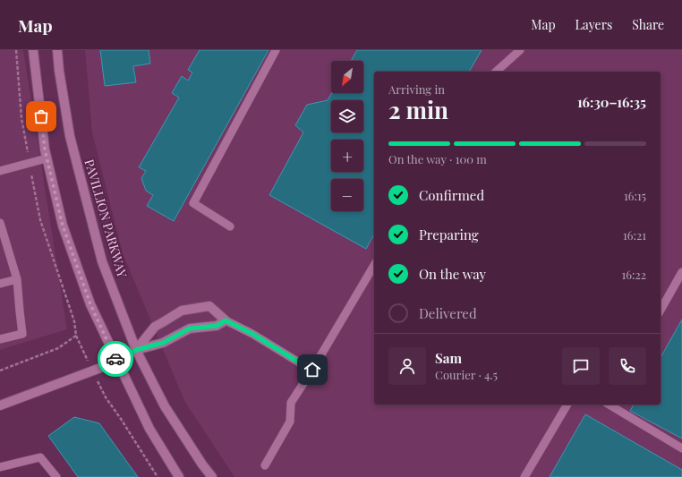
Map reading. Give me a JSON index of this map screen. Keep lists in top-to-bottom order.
{
  "streets": {
    "main road": ["PAVILLION PARKWAY"]
  },
  "north": "bottom left",
  "page": {
    "header": "Map",
    "nav": ["Map", "Layers", "Share"],
    "map_buttons": ["+", "−"],
    "heading": ["2 min", "Arriving in", "16:30–16:35"],
    "panel": ["Sam", "Courier · 4.5"],
    "bar": "On the way · 100 m",
    "list": [
      ["Confirmed", "16:15"],
      ["Preparing", "16:21"],
      ["On the way", "16:22"],
      "Delivered"
    ]
  }
}
